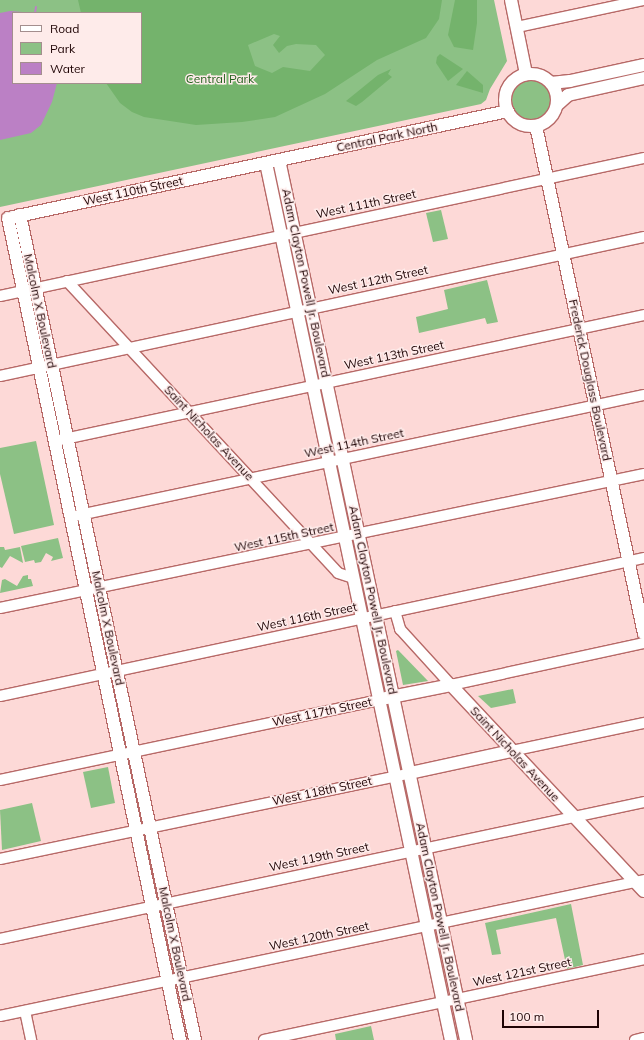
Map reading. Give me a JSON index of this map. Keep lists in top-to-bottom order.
{
  "streets": {
    "main road": [
      "Central Park North",
      "West 110th Street",
      "Adam Clayton Powell Jr. Boulevard",
      "Malcolm X Boulevard",
      "Frederick Douglass Boulevard",
      "Saint Nicholas Avenue",
      "West 117th Street",
      "West 118th Street"
    ],
    "street": [
      "West 111th Street",
      "West 112th Street",
      "West 113th Street",
      "West 114th Street",
      "West 115th Street",
      "West 116th Street",
      "West 119th Street",
      "West 120th Street",
      "West 121st Street"
    ]
  },
  "crossings": [
    ["Central Park North", "West 110th Street"],
    ["Central Park North", "Adam Clayton Powell Jr. Boulevard"],
    ["Central Park North", "Frederick Douglass Boulevard"],
    ["West 110th Street", "Adam Clayton Powell Jr. Boulevard"],
    ["West 110th Street", "Malcolm X Boulevard"],
    ["West 111th Street", "Adam Clayton Powell Jr. Boulevard"],
    ["West 111th Street", "Malcolm X Boulevard"],
    ["West 111th Street", "Frederick Douglass Boulevard"],
    ["West 111th Street", "Saint Nicholas Avenue"],
    ["West 112th Street", "Adam Clayton Powell Jr. Boulevard"],
    ["West 112th Street", "Malcolm X Boulevard"],
    ["West 112th Street", "Frederick Douglass Boulevard"],
    ["West 112th Street", "Saint Nicholas Avenue"],
    ["Adam Clayton Powell Jr. Boulevard", "West 113th Street"],
    ["Adam Clayton Powell Jr. Boulevard", "Saint Nicholas Avenue"],
    ["Adam Clayton Powell Jr. Boulevard", "West 114th Street"],
    ["Adam Clayton Powell Jr. Boulevard", "West 115th Street"],
    ["Adam Clayton Powell Jr. Boulevard", "West 116th Street"],
    ["Adam Clayton Powell Jr. Boulevard", "West 117th Street"],
    ["Adam Clayton Powell Jr. Boulevard", "West 118th Street"],
    ["Adam Clayton Powell Jr. Boulevard", "West 119th Street"],
    ["Adam Clayton Powell Jr. Boulevard", "West 120th Street"],
    ["Adam Clayton Powell Jr. Boulevard", "West 121st Street"],
    ["Malcolm X Boulevard", "West 113th Street"],
    ["Malcolm X Boulevard", "West 114th Street"],
    ["Malcolm X Boulevard", "West 115th Street"],
    ["Malcolm X Boulevard", "West 116th Street"],
    ["Malcolm X Boulevard", "West 117th Street"],
    ["Malcolm X Boulevard", "West 118th Street"],
    ["Malcolm X Boulevard", "West 119th Street"],
    ["Malcolm X Boulevard", "West 120th Street"],
    ["West 113th Street", "Frederick Douglass Boulevard"],
    ["West 113th Street", "Saint Nicholas Avenue"],
    ["Frederick Douglass Boulevard", "West 114th Street"],
    ["Frederick Douglass Boulevard", "West 115th Street"],
    ["Frederick Douglass Boulevard", "West 116th Street"],
    ["Saint Nicholas Avenue", "West 114th Street"],
    ["Saint Nicholas Avenue", "West 115th Street"],
    ["Saint Nicholas Avenue", "West 116th Street"],
    ["Saint Nicholas Avenue", "West 117th Street"],
    ["Saint Nicholas Avenue", "West 118th Street"],
    ["Saint Nicholas Avenue", "West 119th Street"],
    ["Saint Nicholas Avenue", "West 120th Street"]
  ],
  "parks": ["Central Park"],
  "legend": ["Road", "Park", "Water"],
  "scale_bar": "100 m"
}
